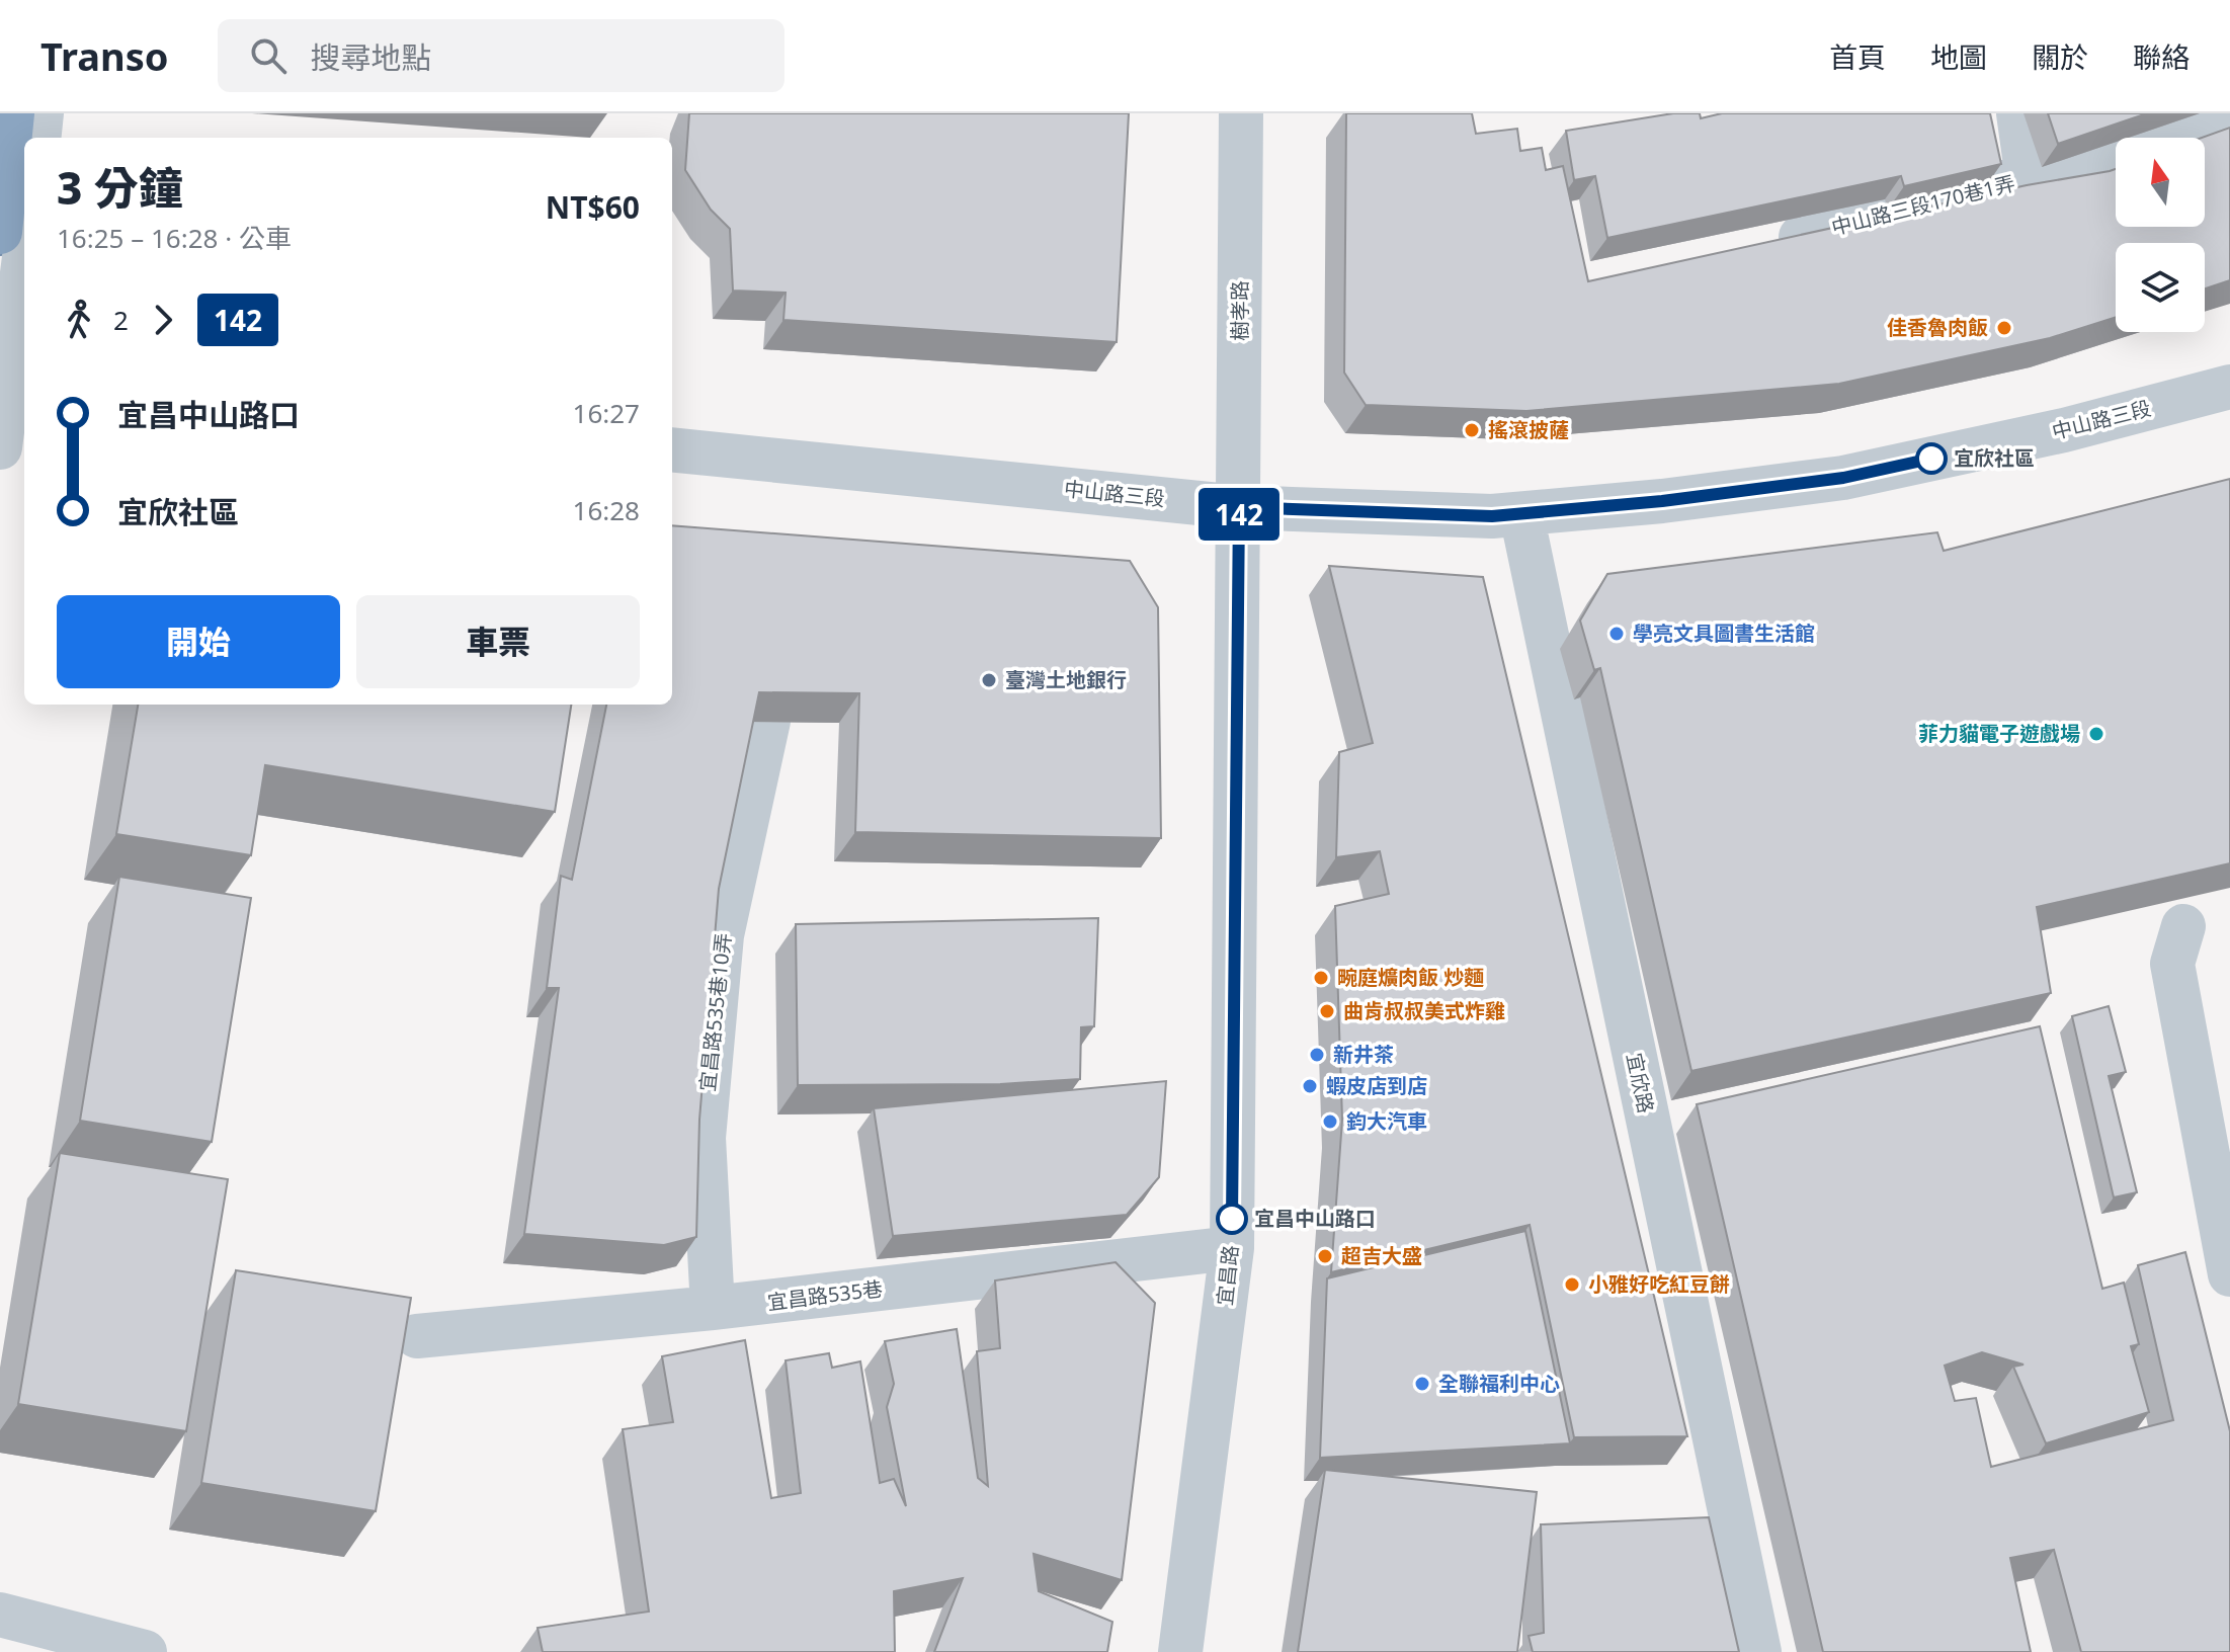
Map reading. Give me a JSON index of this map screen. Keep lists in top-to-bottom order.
{
  "streets": {
    "street": [
      "中山路三段170巷1弄",
      "樹孝路",
      "中山路三段",
      "宜昌路535巷10弄",
      "宜欣路",
      "宜昌路",
      "宜昌路535巷"
    ]
  },
  "crossings": [
    ["樹孝路", "中山路三段"],
    ["樹孝路", "宜昌路"],
    ["中山路三段", "宜欣路"],
    ["中山路三段", "宜昌路"],
    ["宜昌路535巷10弄", "宜昌路535巷"],
    ["宜昌路", "宜昌路535巷"]
  ],
  "places": [
    "佳香魯肉飯",
    "搖滾披薩",
    "宜欣社區",
    "學亮文具圖書生活館",
    "臺灣土地銀行",
    "菲力貓電子遊戲場",
    "畹庭爌肉飯 炒麵",
    "曲肯叔叔美式炸雞",
    "新井茶",
    "蝦皮店到店",
    "鈞大汽車",
    "宜昌中山路口",
    "超吉大盛",
    "小雅好吃紅豆餅",
    "全聯福利中心"
  ],
  "lines": ["bus line 142"],
  "north": "top",
  "page": {
    "header": "Transo",
    "search": "搜尋地點",
    "nav": [
      "首頁",
      "地圖",
      "關於",
      "聯絡"
    ],
    "on_map": "142",
    "heading": ["3 分鐘", "16:25 – 16:28 · 公車", "NT$60"],
    "legs": ["2", "142"],
    "list": [
      {
        "name": "宜昌中山路口",
        "value": "16:27"
      },
      {
        "name": "宜欣社區",
        "value": "16:28"
      }
    ],
    "buttons": ["開始", "車票"]
  }
}
